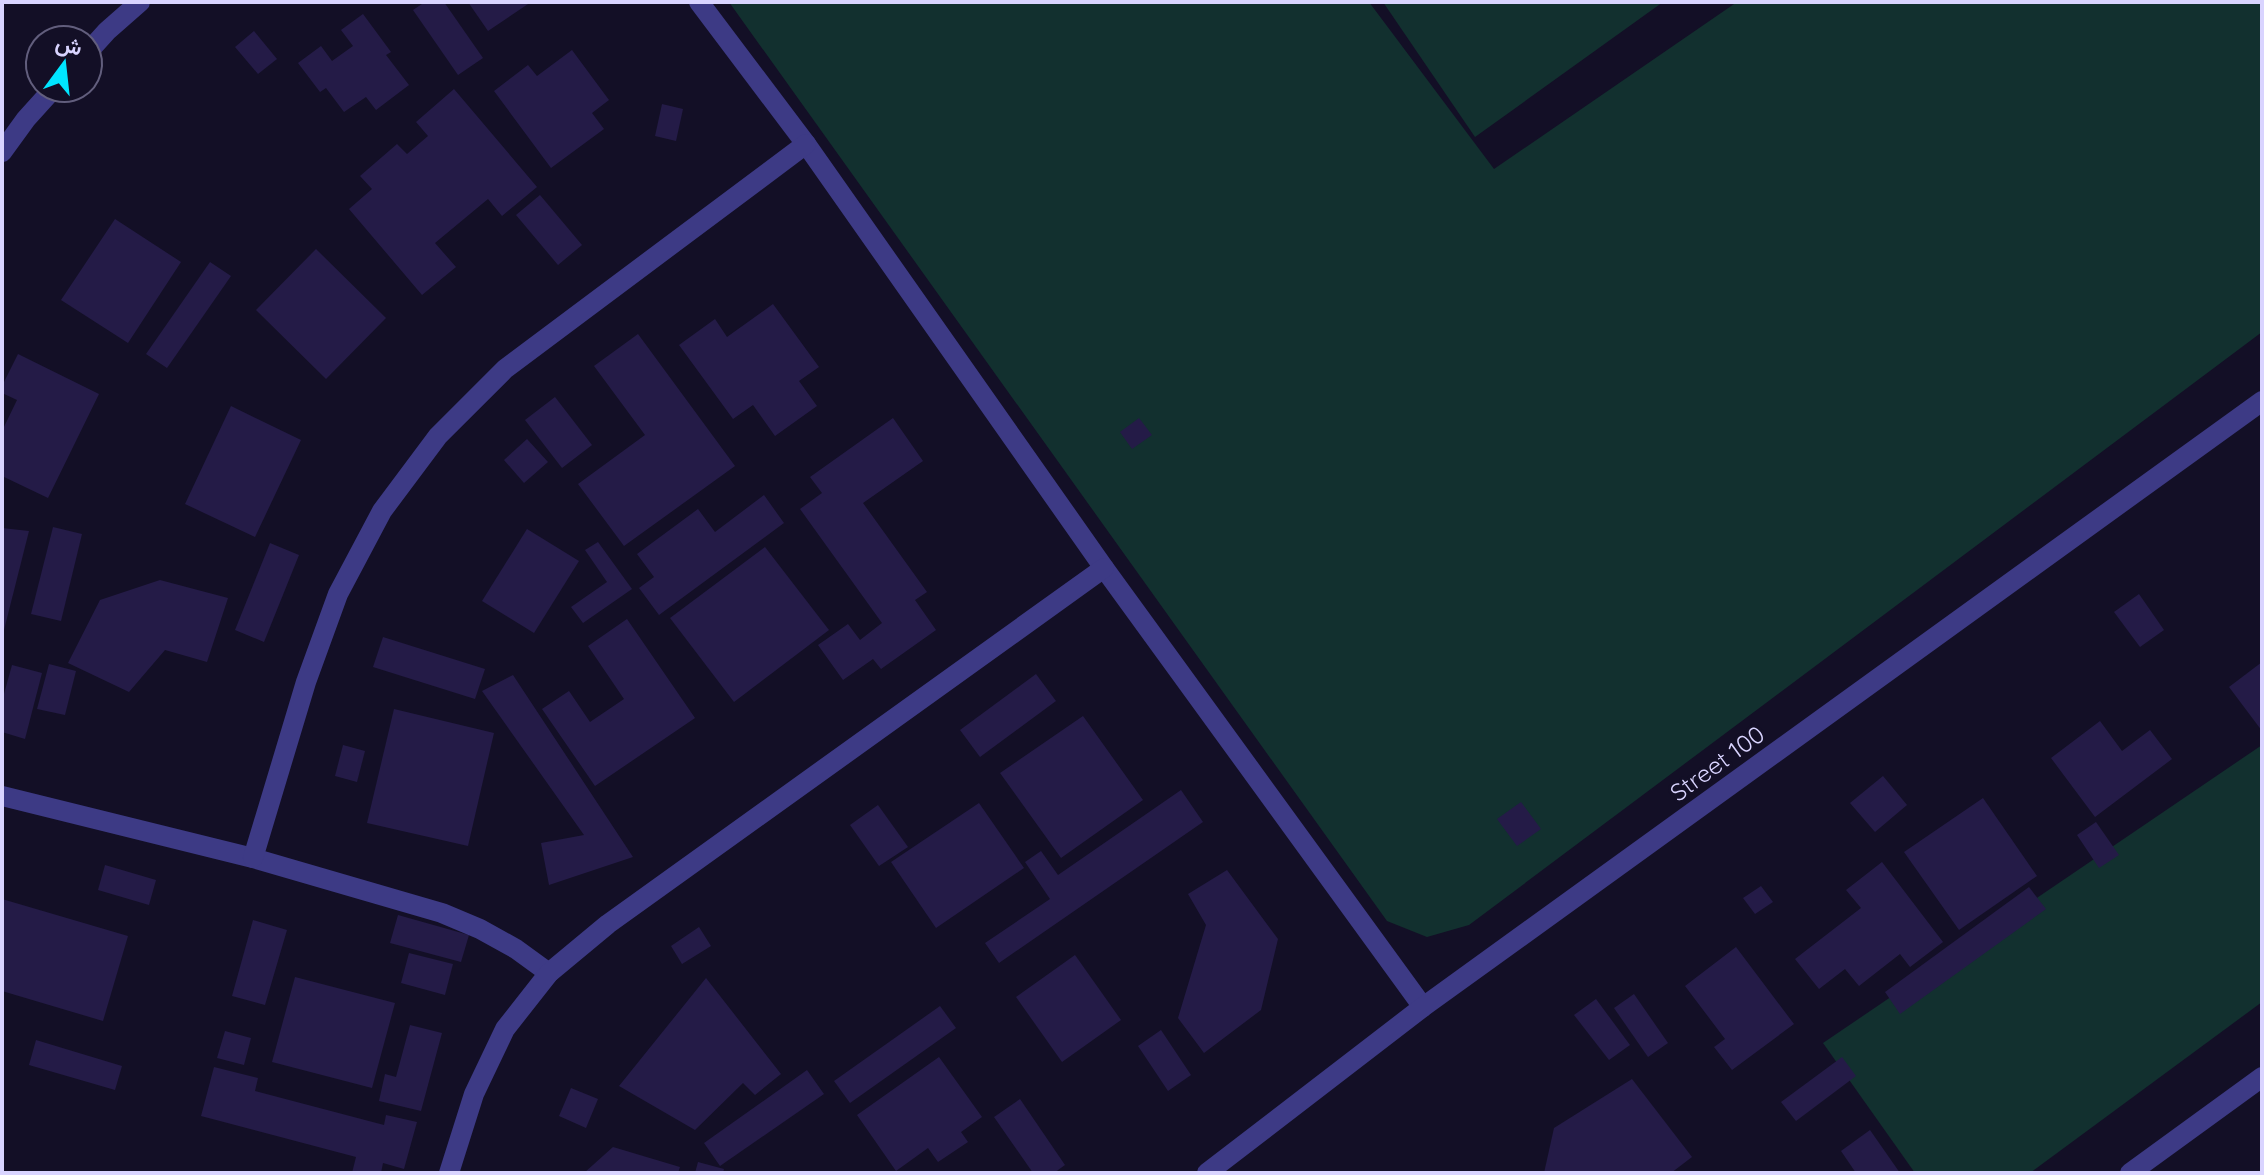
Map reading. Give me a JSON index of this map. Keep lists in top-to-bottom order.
{
  "streets": {
    "street": ["Street 100"]
  },
  "north": "top"
}
